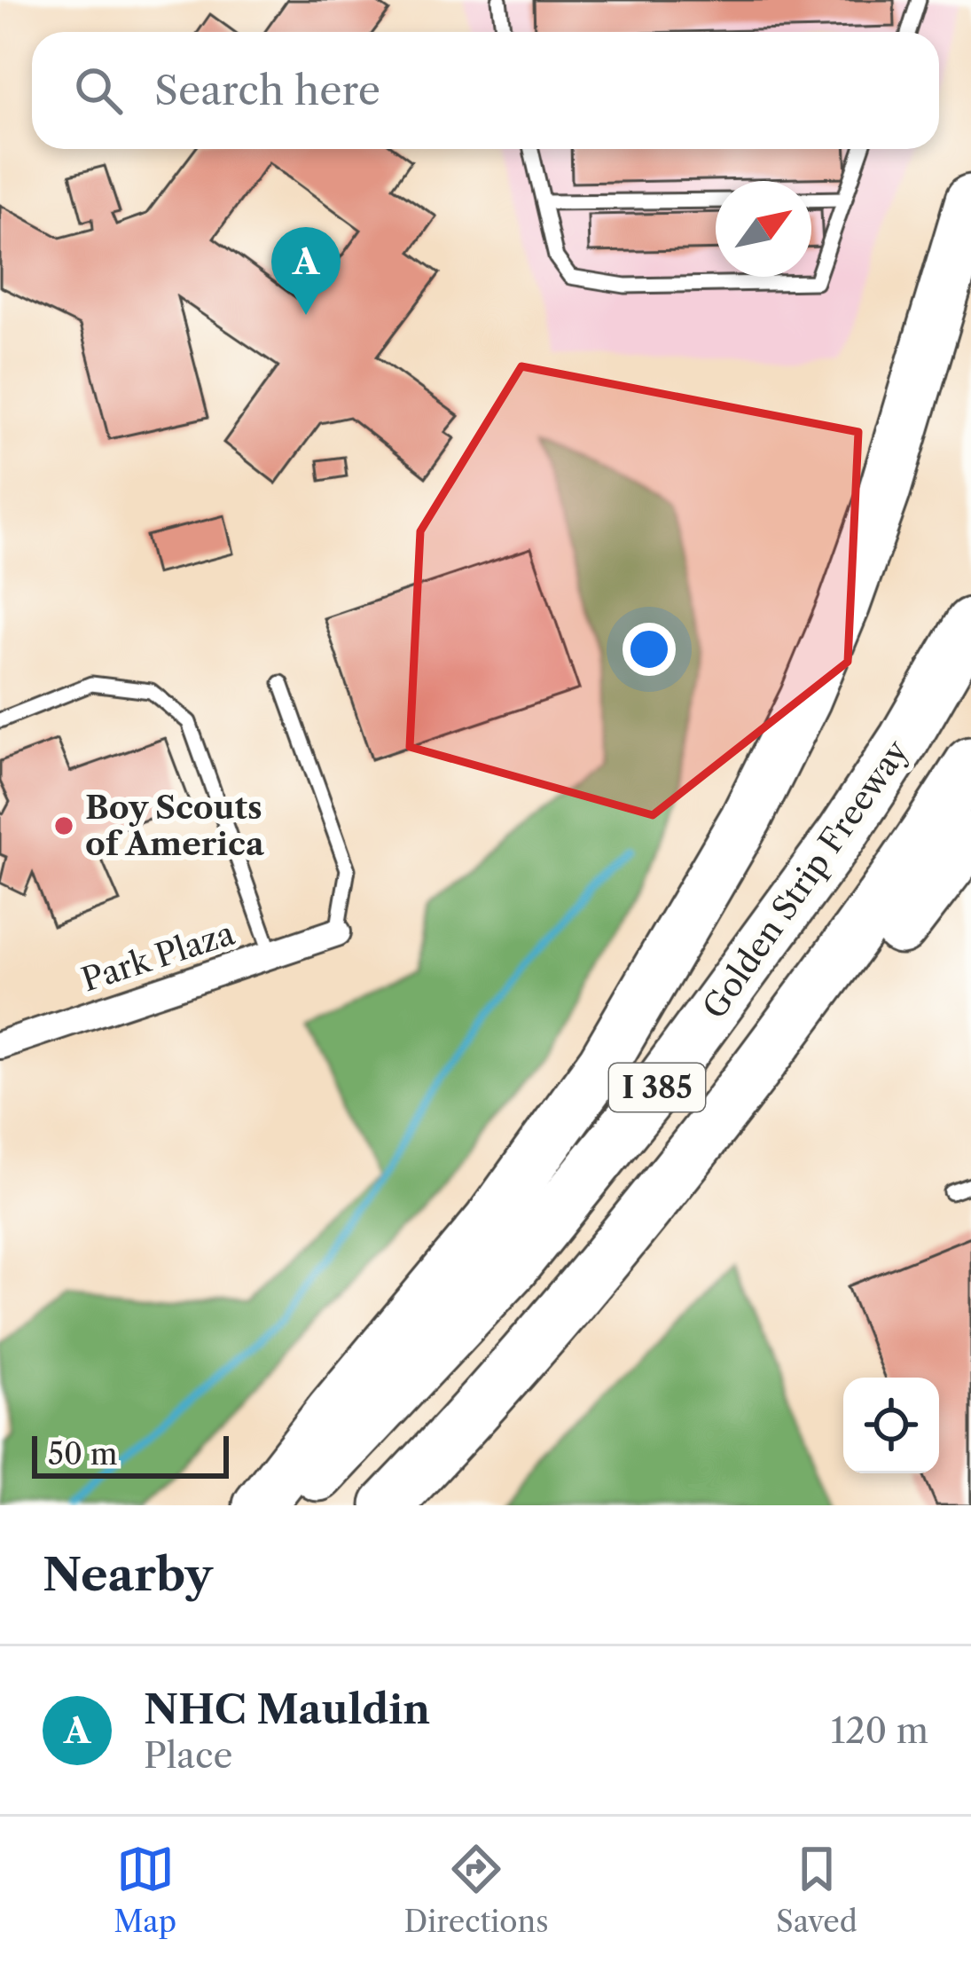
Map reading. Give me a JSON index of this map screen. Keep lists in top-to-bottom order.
{
  "streets": {
    "highway": ["Golden Strip Freeway", "I 385"],
    "street": ["Park Plaza"]
  },
  "places": ["Boy Scouts of America"],
  "scale_bar": "50 m",
  "north": "top right",
  "page": {
    "search": "Search here",
    "pins": "A",
    "scale": "50 m",
    "heading": "Nearby",
    "list": [
      {
        "mark": "A",
        "name": "NHC Mauldin",
        "note": "Place",
        "value": "120 m"
      }
    ],
    "nav": ["Map", "Directions", "Saved"]
  }
}
